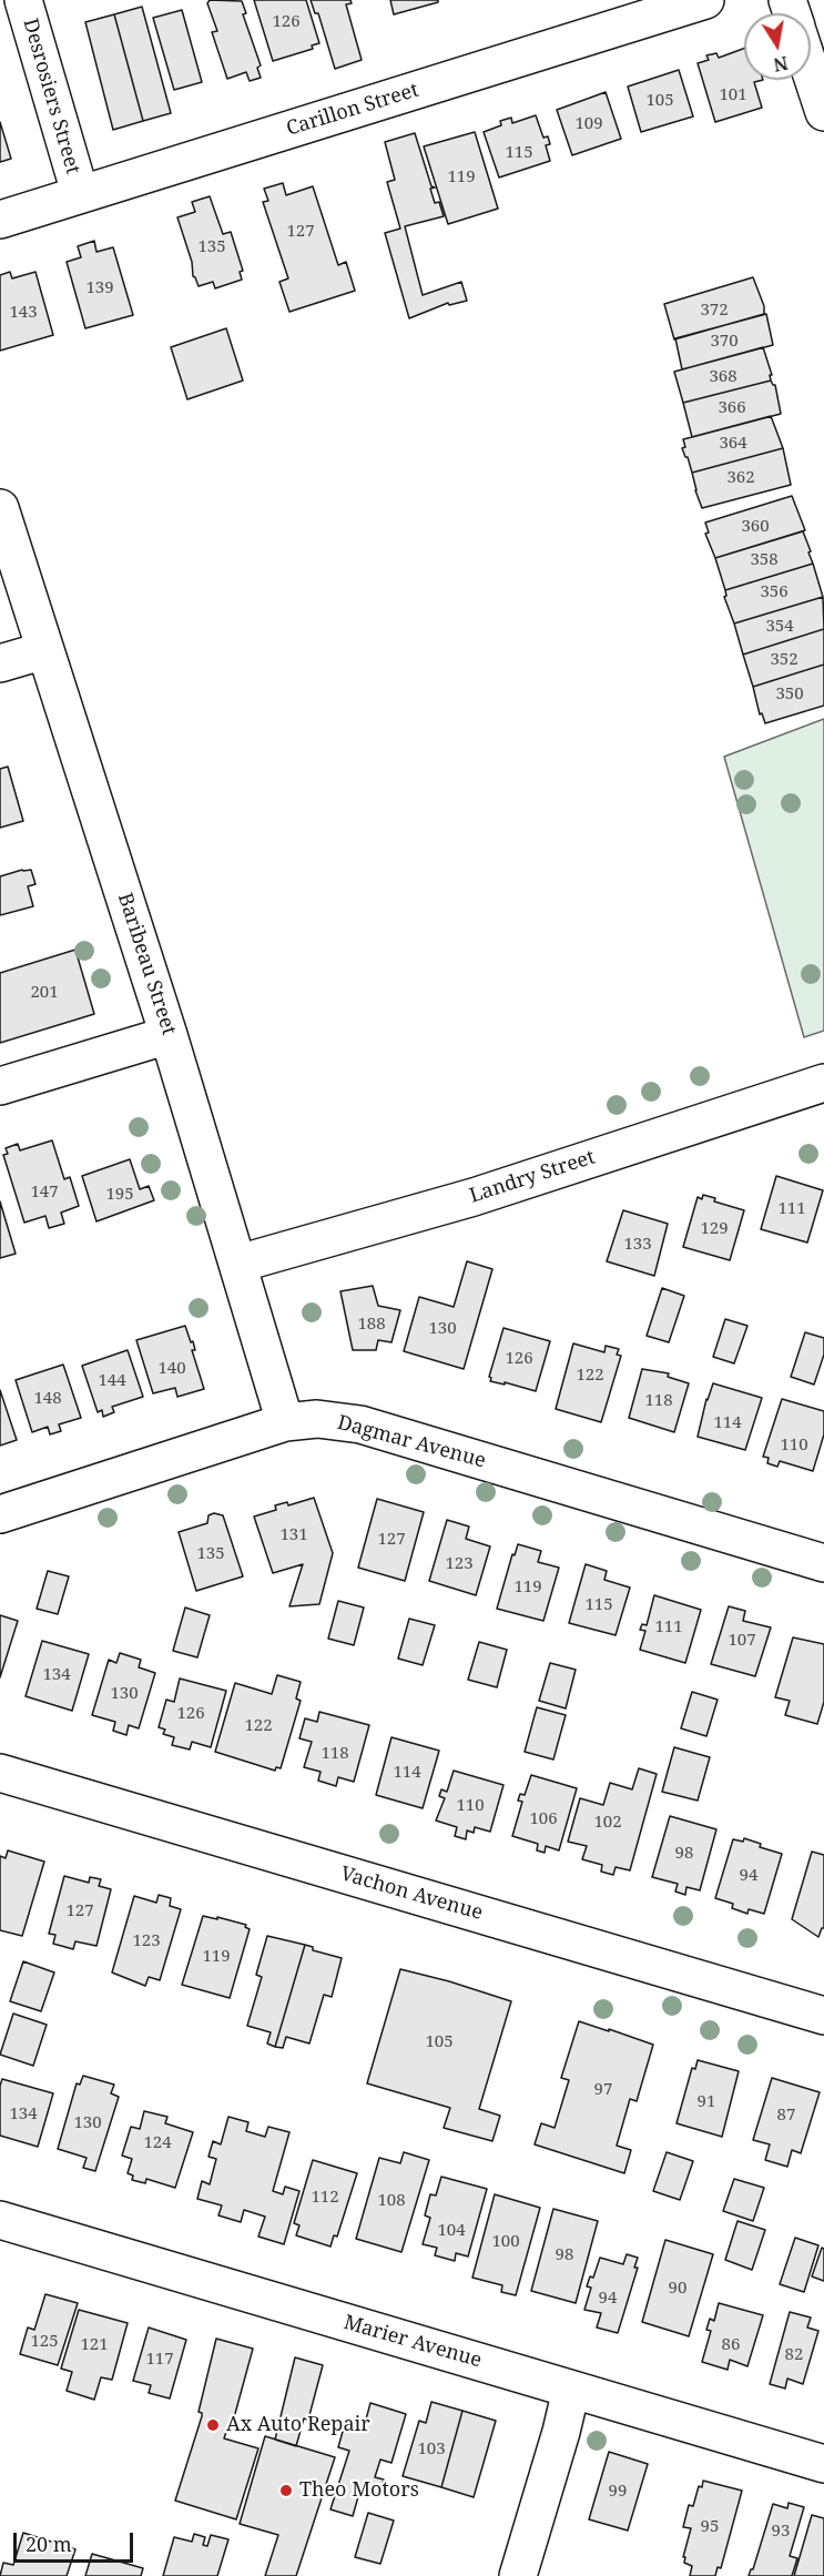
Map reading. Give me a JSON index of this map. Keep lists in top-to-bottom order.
{
  "streets": {
    "street": [
      "Desrosiers Street",
      "Carillon Street",
      "Baribeau Street",
      "Landry Street",
      "Dagmar Avenue",
      "Vachon Avenue",
      "Marier Avenue"
    ]
  },
  "crossings": [
    ["Desrosiers Street", "Carillon Street"],
    ["Baribeau Street", "Landry Street"],
    ["Baribeau Street", "Dagmar Avenue"]
  ],
  "places": ["Ax Auto Repair", "Theo Motors"],
  "house_numbers": [
    "126",
    "101",
    "105",
    "109",
    "115",
    "119",
    "127",
    "135",
    "139",
    "372",
    "143",
    "370",
    "368",
    "366",
    "364",
    "362",
    "360",
    "358",
    "356",
    "354",
    "352",
    "350",
    "201",
    "147",
    "195",
    "111",
    "129",
    "133",
    "188",
    "130",
    "126",
    "140",
    "122",
    "144",
    "148",
    "118",
    "114",
    "110",
    "131",
    "127",
    "135",
    "123",
    "119",
    "115",
    "111",
    "107",
    "134",
    "130",
    "126",
    "122",
    "118",
    "114",
    "110",
    "106",
    "102",
    "98",
    "94",
    "127",
    "123",
    "119",
    "105",
    "97",
    "91",
    "134",
    "87",
    "130",
    "124",
    "112",
    "108",
    "104",
    "100",
    "98",
    "90",
    "94",
    "125",
    "121",
    "86",
    "82",
    "117",
    "103",
    "99",
    "95",
    "93"
  ],
  "scale_bar": "20 m",
  "north": "bottom"
}
